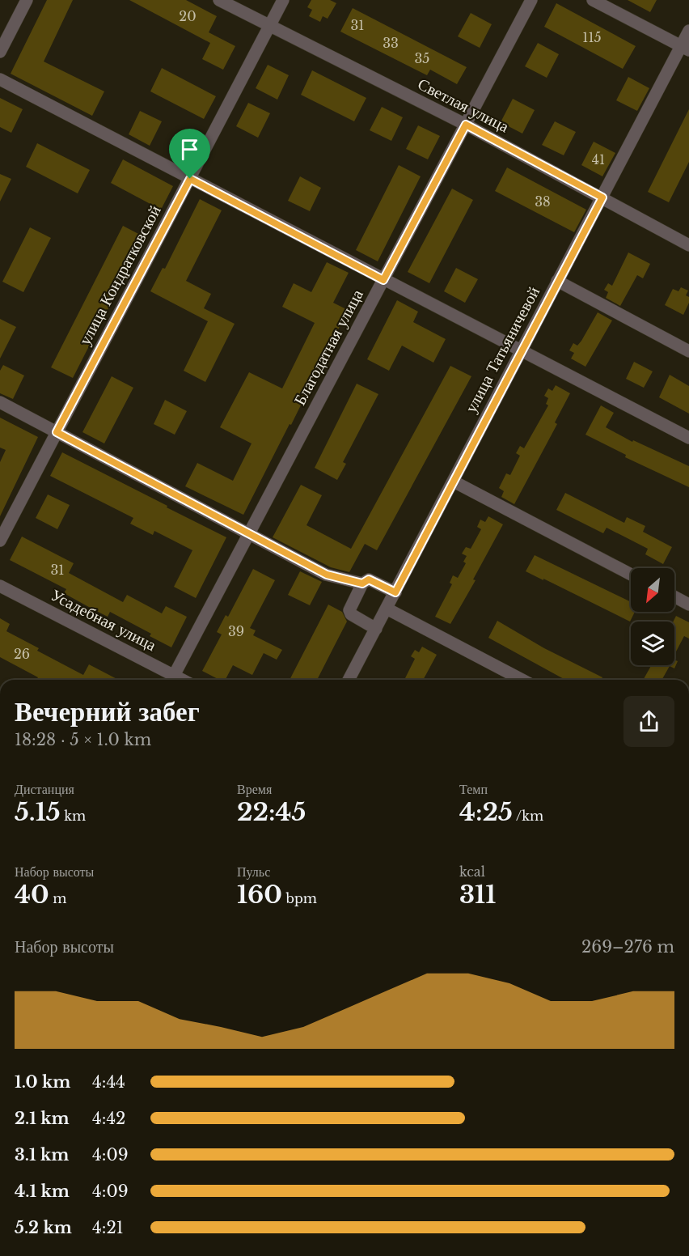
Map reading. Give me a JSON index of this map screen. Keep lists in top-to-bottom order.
{
  "streets": {
    "street": [
      "Светлая улица",
      "улица Кондратковской",
      "Благодатная улица",
      "улица Татьяничевой",
      "Усадебная улица"
    ]
  },
  "crossings": [
    ["Светлая улица", "улица Кондратковской"],
    ["Светлая улица", "Благодатная улица"],
    ["Светлая улица", "улица Татьяничевой"],
    ["Благодатная улица", "Усадебная улица"]
  ],
  "house_numbers": [
    "20",
    "31",
    "115",
    "33",
    "35",
    "41",
    "38",
    "31",
    "39",
    "26"
  ],
  "north": "bottom left",
  "page": {
    "heading": ["Вечерний забег", "18:28 · 5 × 1.0 km"],
    "stats": [
      ["Дистанция", "5.15 km"],
      ["Время", "22:45"],
      ["Темп", "4:25 /km"],
      ["Набор высоты", "40 m"],
      ["Пульс", "160 bpm"],
      ["kcal", "311"]
    ],
    "chart": ["Набор высоты", "269–276 m"],
    "list": [
      {
        "name": "1.0 km",
        "note": "4:44"
      },
      {
        "name": "2.1 km",
        "note": "4:42"
      },
      {
        "name": "3.1 km",
        "note": "4:09"
      },
      {
        "name": "4.1 km",
        "note": "4:09"
      },
      {
        "name": "5.2 km",
        "note": "4:21"
      }
    ]
  }
}
